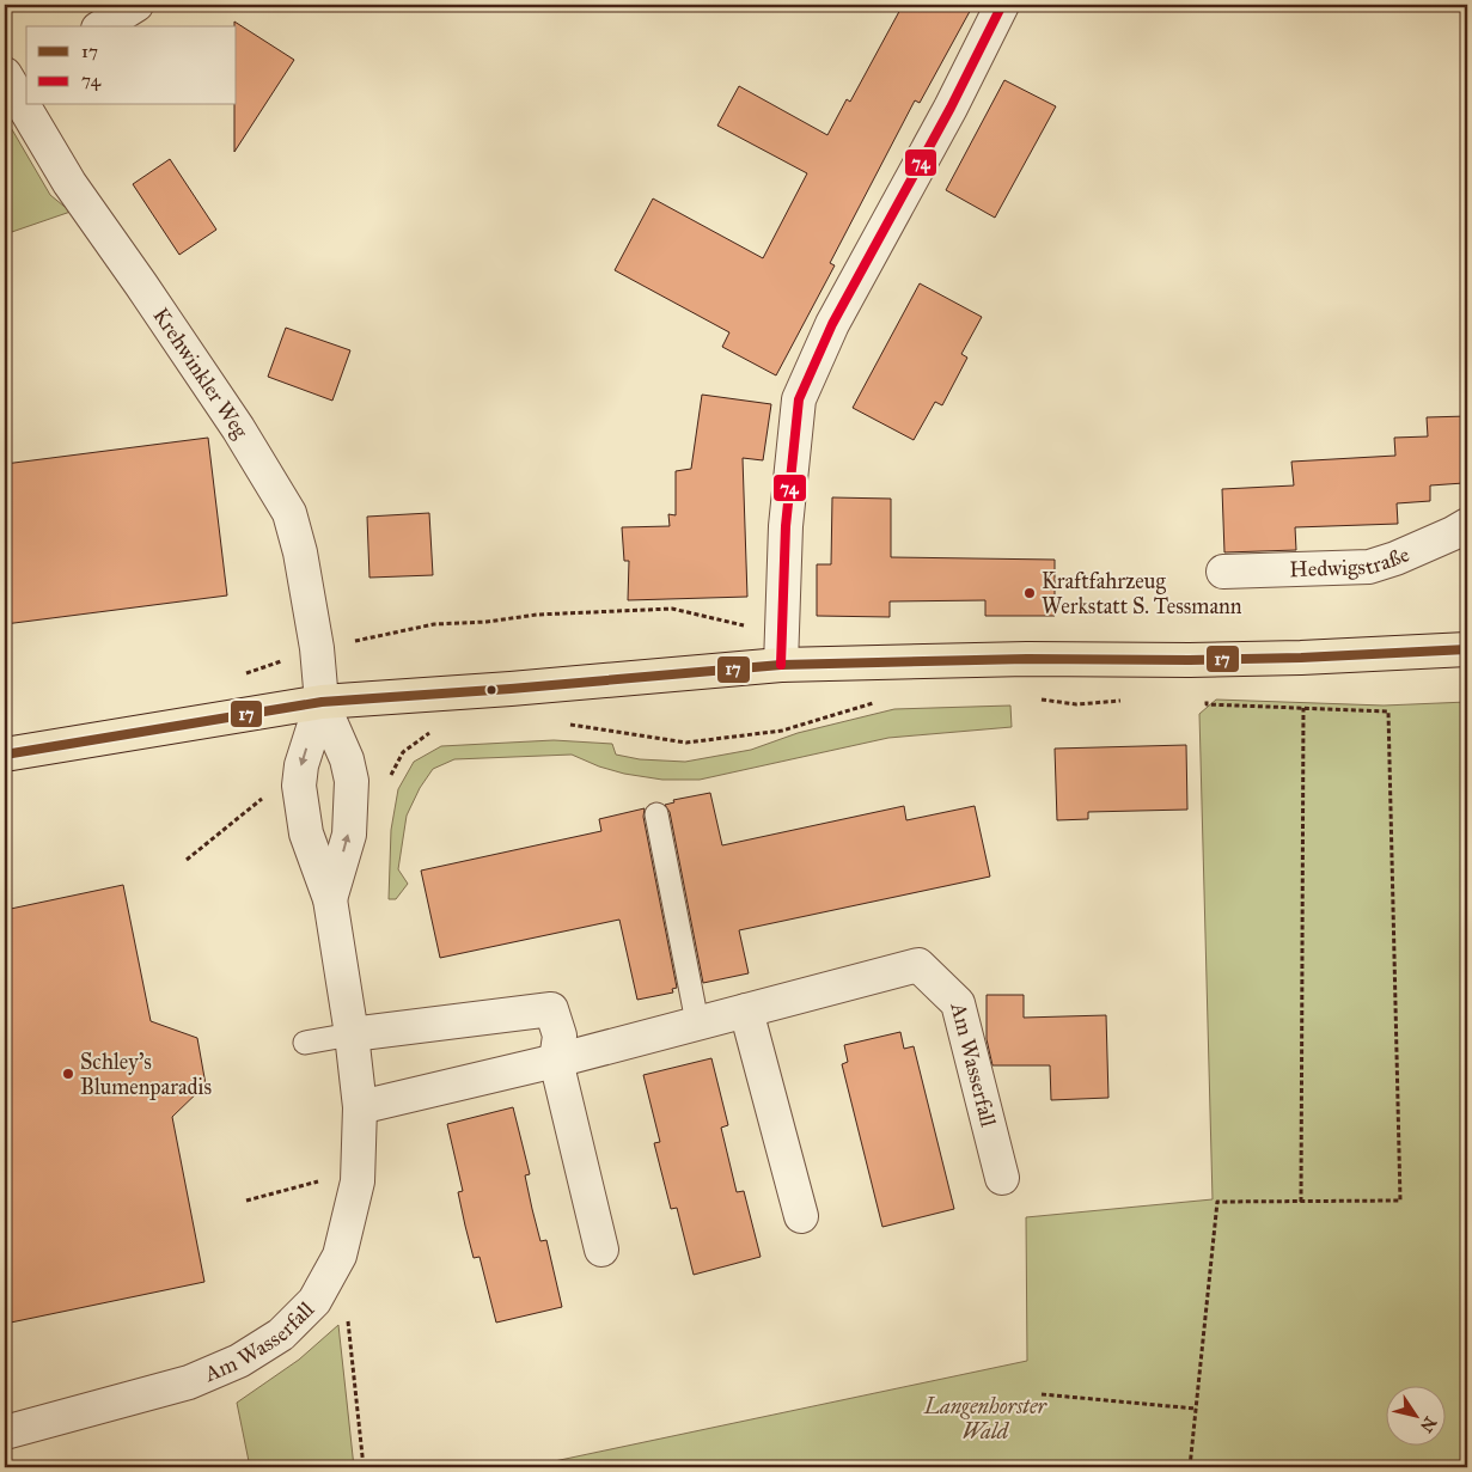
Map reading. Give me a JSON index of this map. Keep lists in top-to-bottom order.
{
  "streets": {
    "street": ["Krehwinkler Weg", "Hedwigstraße", "Am Wasserfall"]
  },
  "crossings": [
    ["Krehwinkler Weg", "Am Wasserfall"]
  ],
  "parks": ["Langenhorster Wald"],
  "places": ["Kraftfahrzeug Werkstatt S. Tessmann", "Schley's Blumenparadis"],
  "lines": ["transit line 74", "transit line 17"],
  "legend": ["17", "74"],
  "north": "bottom right"
}
